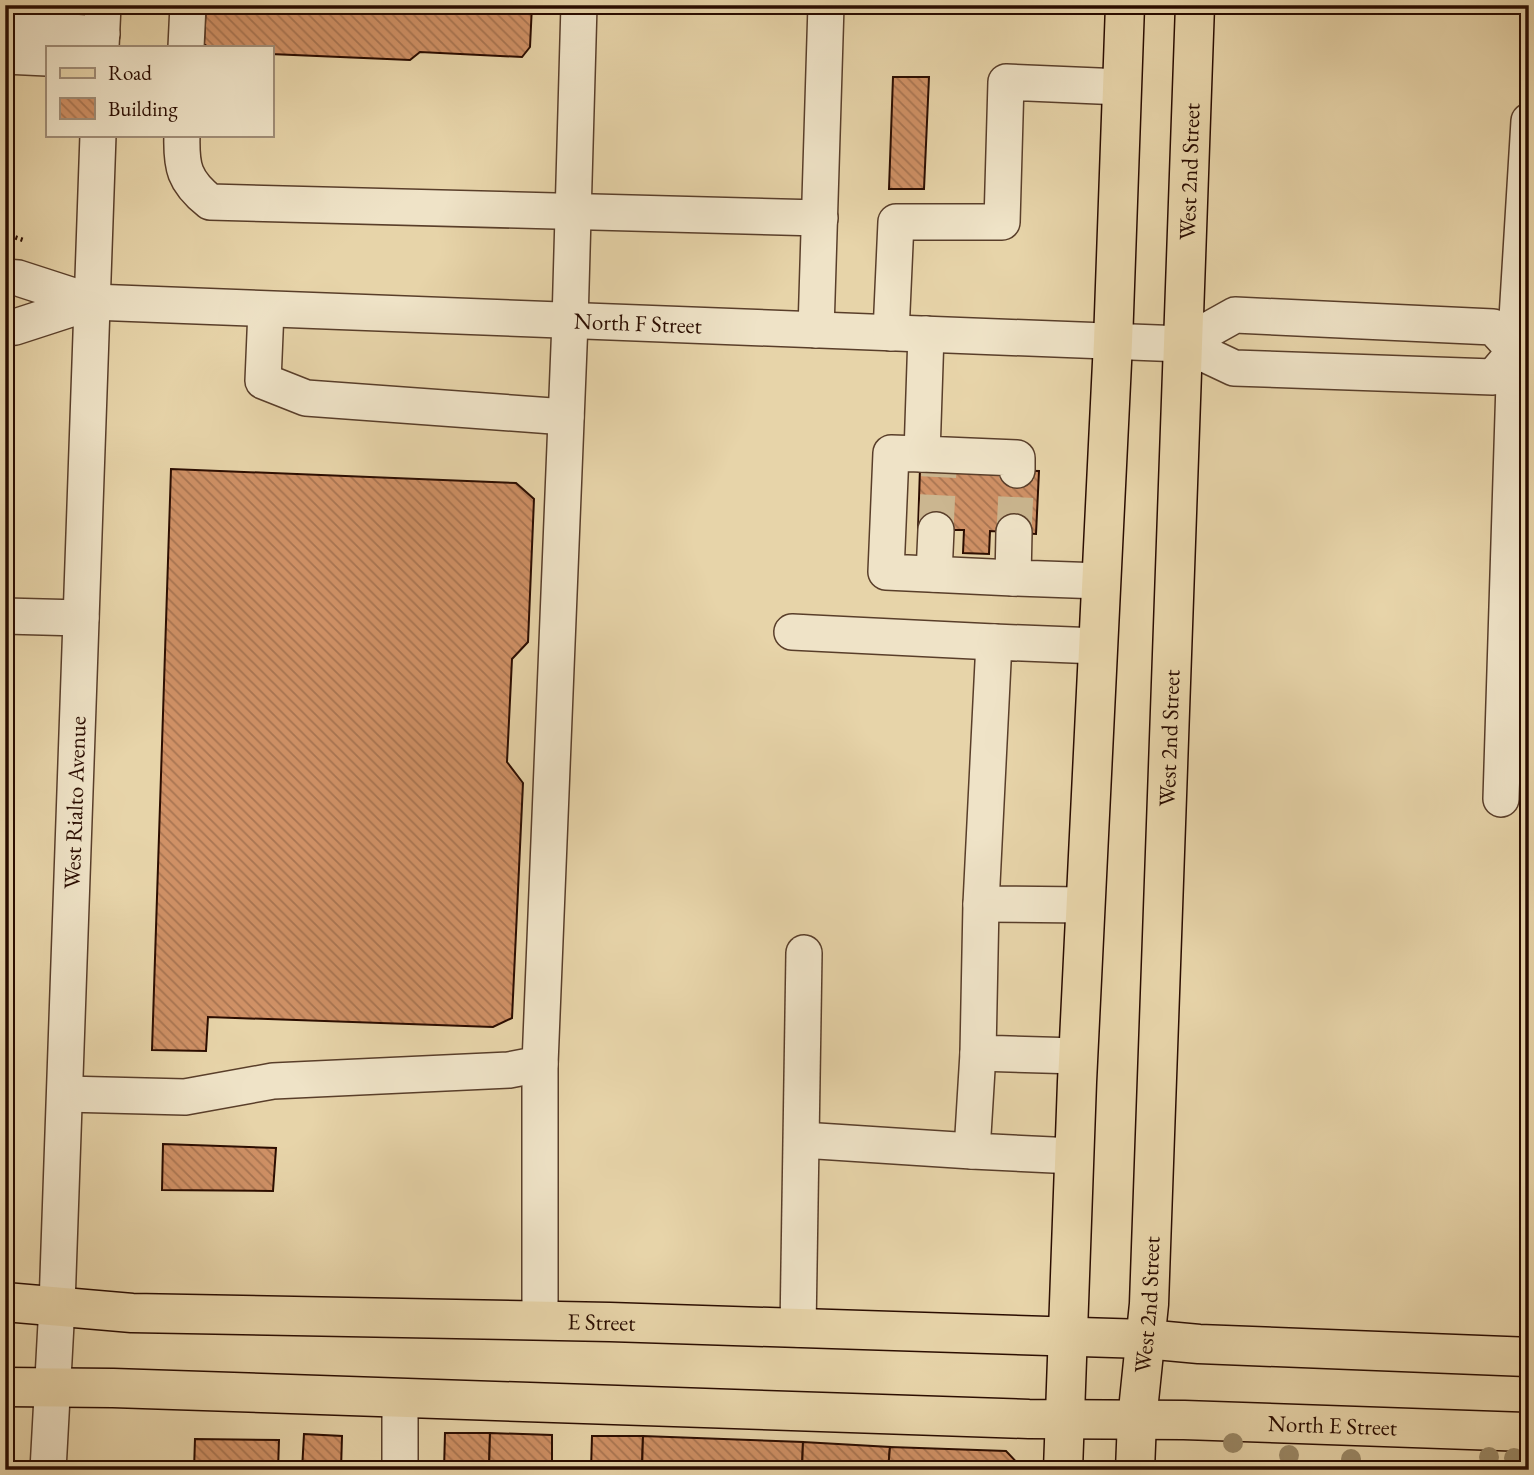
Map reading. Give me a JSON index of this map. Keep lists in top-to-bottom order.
{
  "streets": {
    "main road": ["West 2nd Street", "E Street", "North E Street"],
    "street": ["North F Street", "West Rialto Avenue"]
  },
  "crossings": [
    ["West 2nd Street", "North F Street"],
    ["West 2nd Street", "E Street"],
    ["West 2nd Street", "North E Street"],
    ["North F Street", "West Rialto Avenue"],
    ["West Rialto Avenue", "E Street"]
  ],
  "legend": ["Road", "Building"]
}
